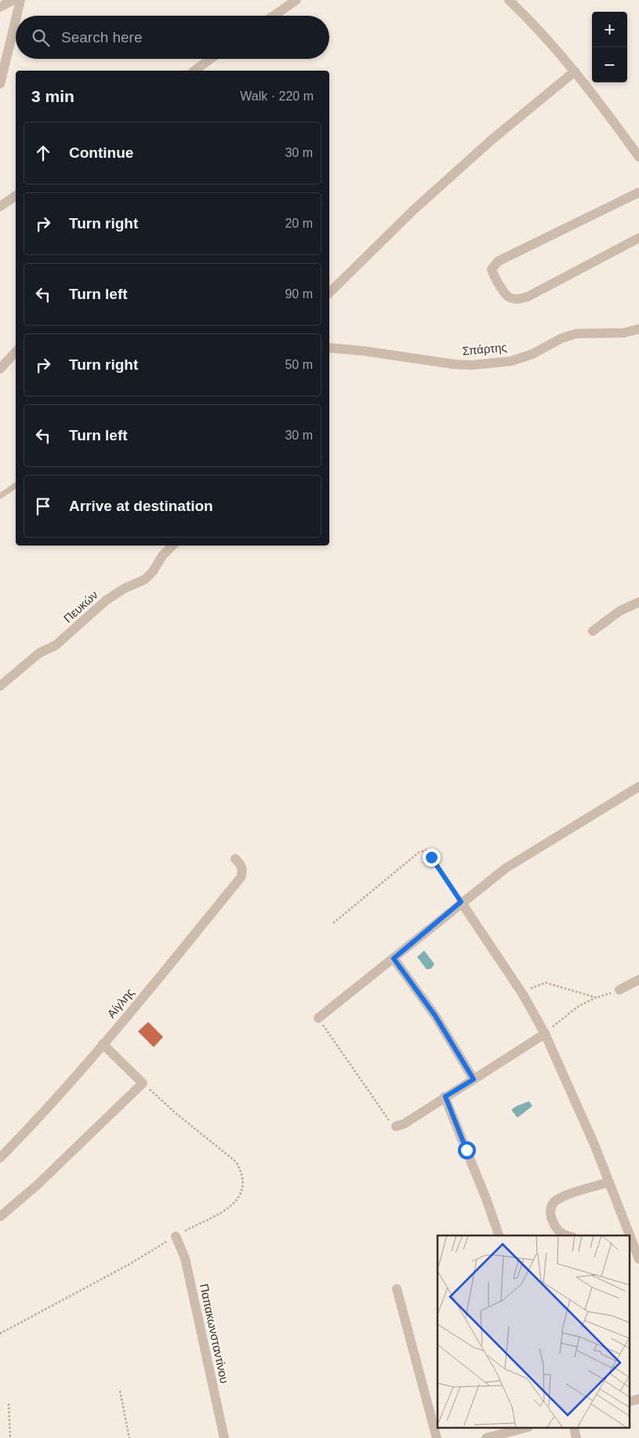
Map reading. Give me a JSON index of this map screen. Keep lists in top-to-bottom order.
{
  "streets": {
    "street": [
      "Σπάρτης",
      "Πευκών",
      "Αίγλης",
      "Παπακωνσταντίνου"
    ]
  },
  "page": {
    "map_buttons": ["+", "−"],
    "search": "Search here",
    "heading": ["3 min", "Walk · 220 m"],
    "list": [
      ["Continue", "30 m"],
      ["Turn right", "20 m"],
      ["Turn left", "90 m"],
      ["Turn right", "50 m"],
      ["Turn left", "30 m"],
      "Arrive at destination"
    ]
  }
}
